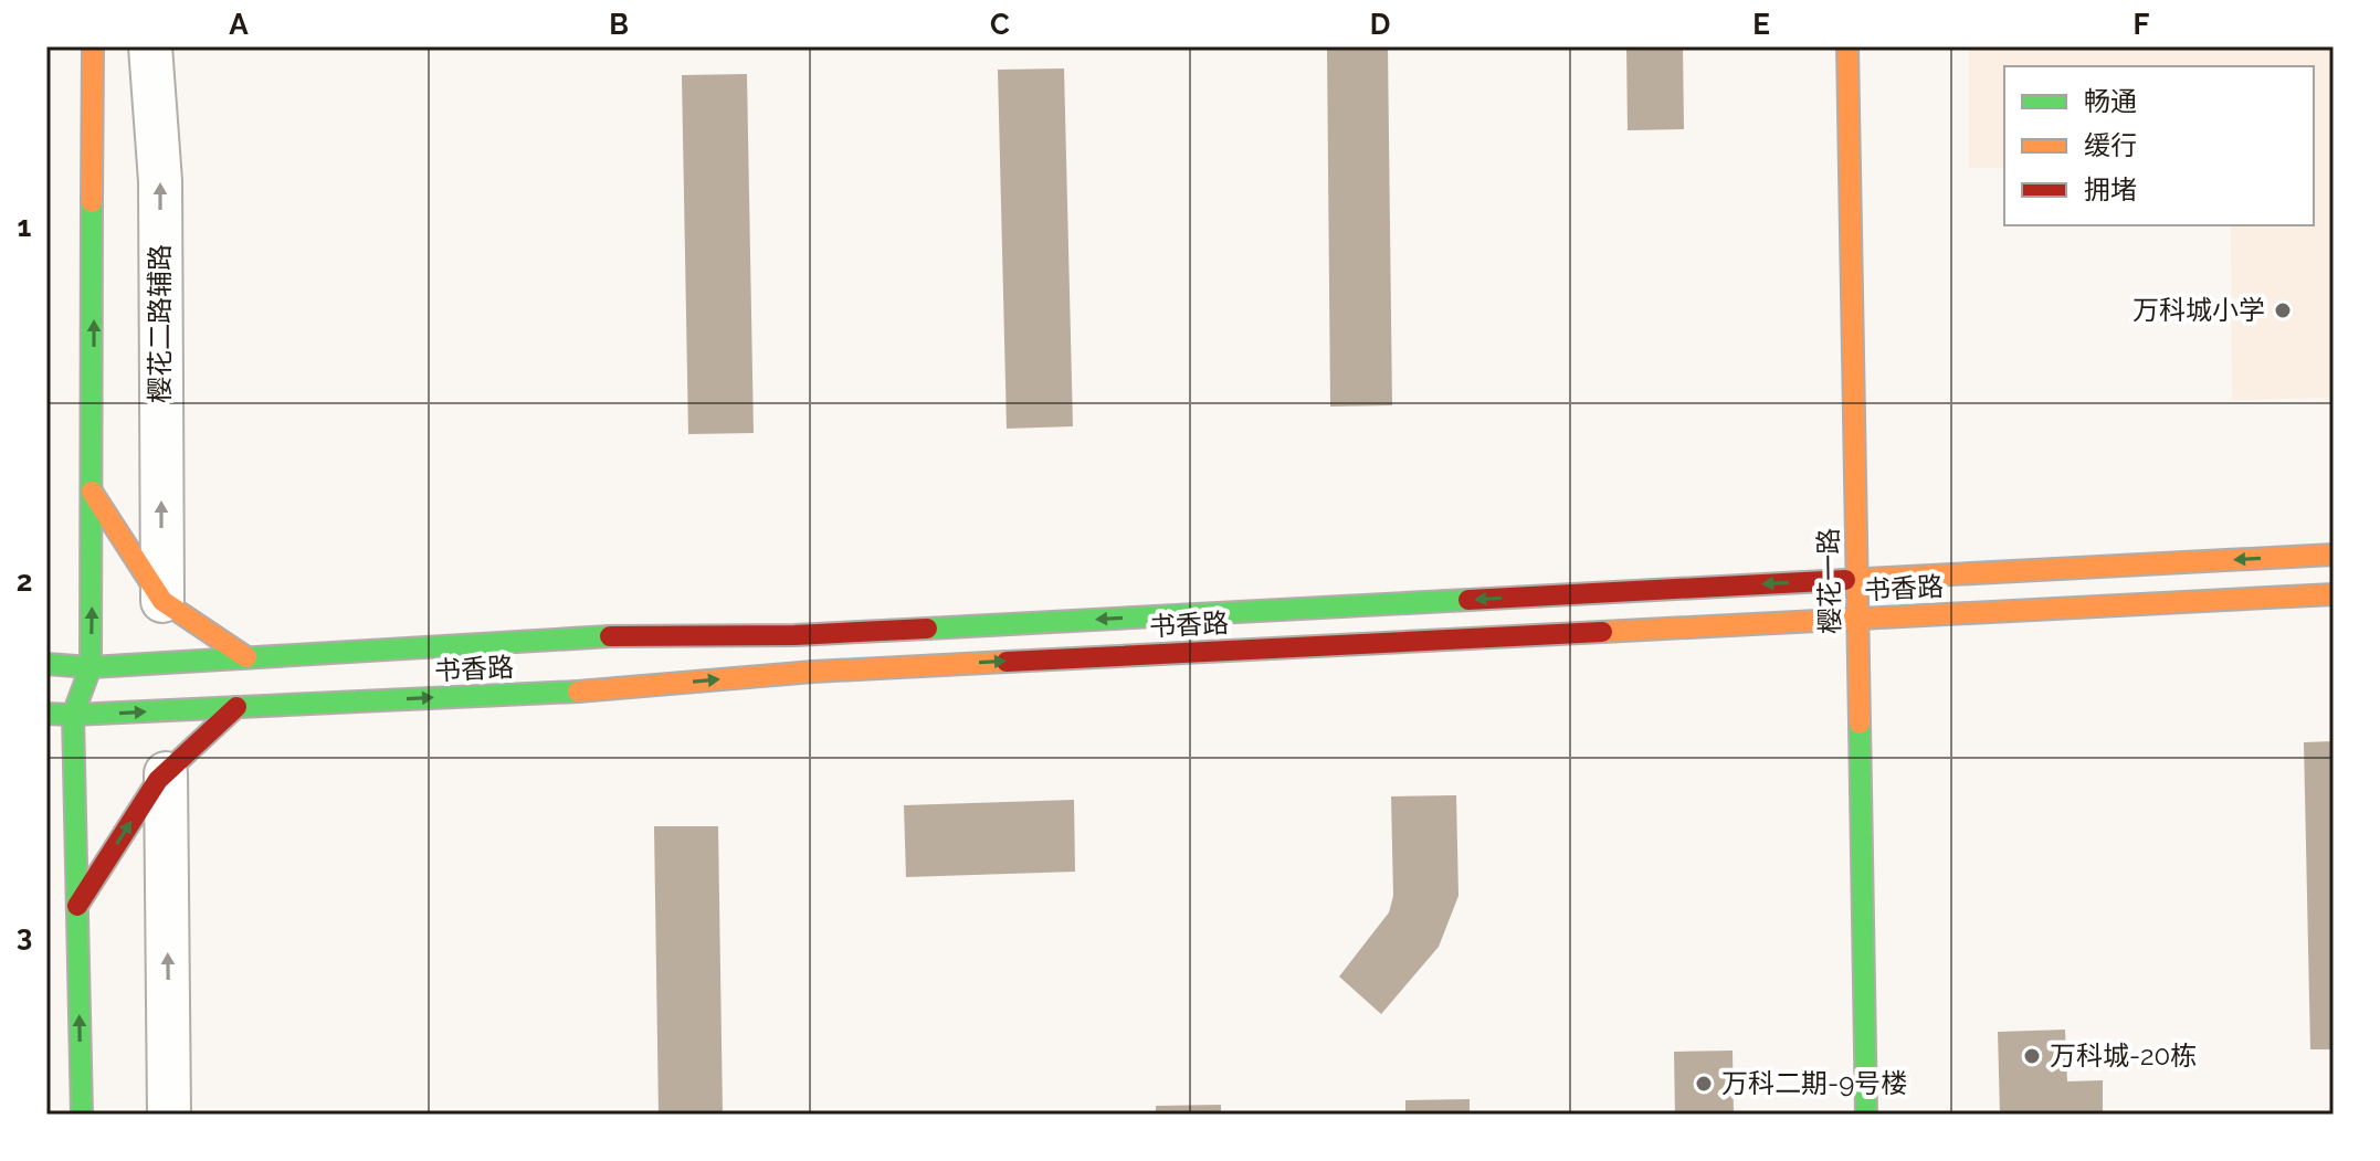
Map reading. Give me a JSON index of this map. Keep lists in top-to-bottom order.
{
  "streets": {
    "street": ["樱花二路辅路", "樱花一路", "书香路"]
  },
  "crossings": [
    ["樱花一路", "书香路"]
  ],
  "places": ["万科城小学", "万科城-20栋", "万科二期-9号楼"],
  "legend": ["畅通", "缓行", "拥堵"],
  "grid": {
    "columns": [
      "A",
      "B",
      "C",
      "D",
      "E",
      "F"
    ],
    "rows": ["1", "2", "3"]
  }
}
